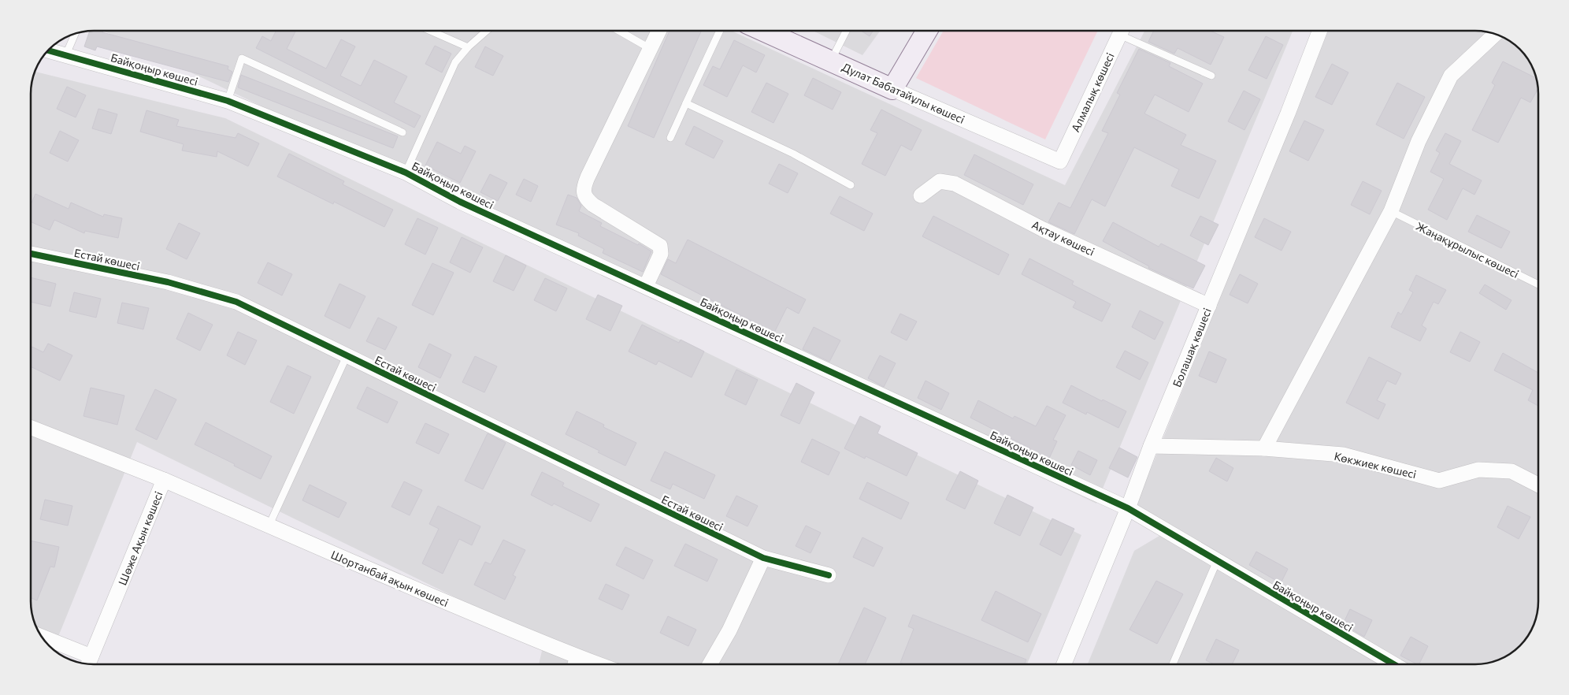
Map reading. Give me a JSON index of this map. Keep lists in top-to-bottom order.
{
  "streets": {
    "street": [
      "Байқоңыр көшесі",
      "Алмалық көшесі",
      "Дулат Бабатайұлы көшесі",
      "Ақтау көшесі",
      "Естай көшесі",
      "Болашақ көшесі",
      "Көкжиек көшесі",
      "Шөже Ақын көшесі",
      "Шортанбай ақын көшесі"
    ],
    "lane": ["Жаңақұрылыс көшесі"]
  },
  "crossings": [
    ["Байқоңыр көшесі", "Болашақ көшесі"],
    ["Алмалық көшесі", "Дулат Бабатайұлы көшесі"],
    ["Ақтау көшесі", "Болашақ көшесі"],
    ["Болашақ көшесі", "Көкжиек көшесі"],
    ["Шөже Ақын көшесі", "Шортанбай ақын көшесі"]
  ]
}
